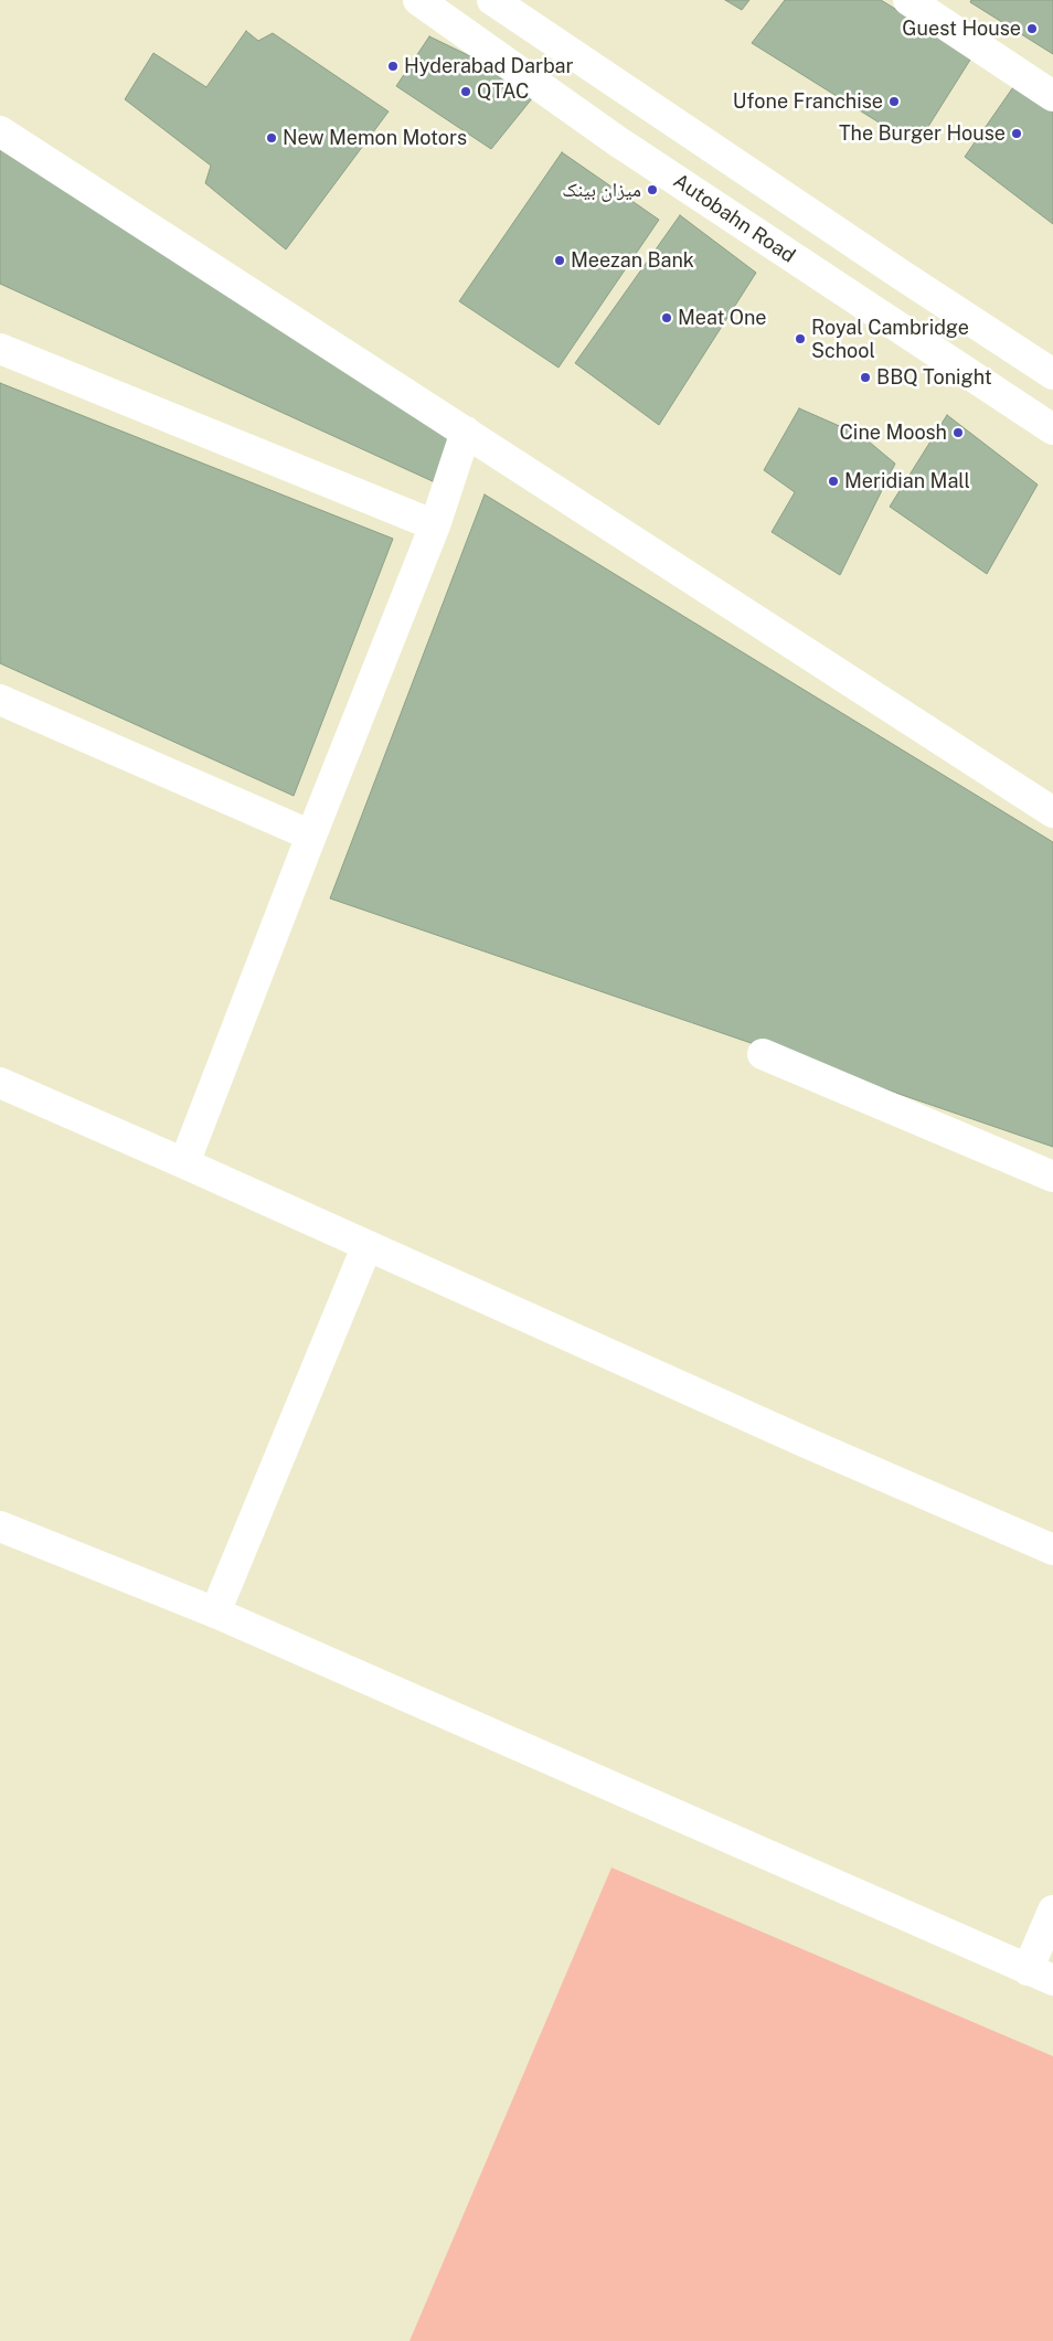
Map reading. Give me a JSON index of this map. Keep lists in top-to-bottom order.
{
  "streets": {
    "main road": ["Autobahn Road"]
  },
  "places": [
    "Guest House",
    "Hyderabad Darbar",
    "QTAC",
    "Ufone Franchise",
    "The Burger House",
    "New Memon Motors",
    "میزان بینک",
    "Meezan Bank",
    "Meat One",
    "Royal Cambridge School",
    "BBQ Tonight",
    "Cine Moosh",
    "Meridian Mall"
  ]
}
